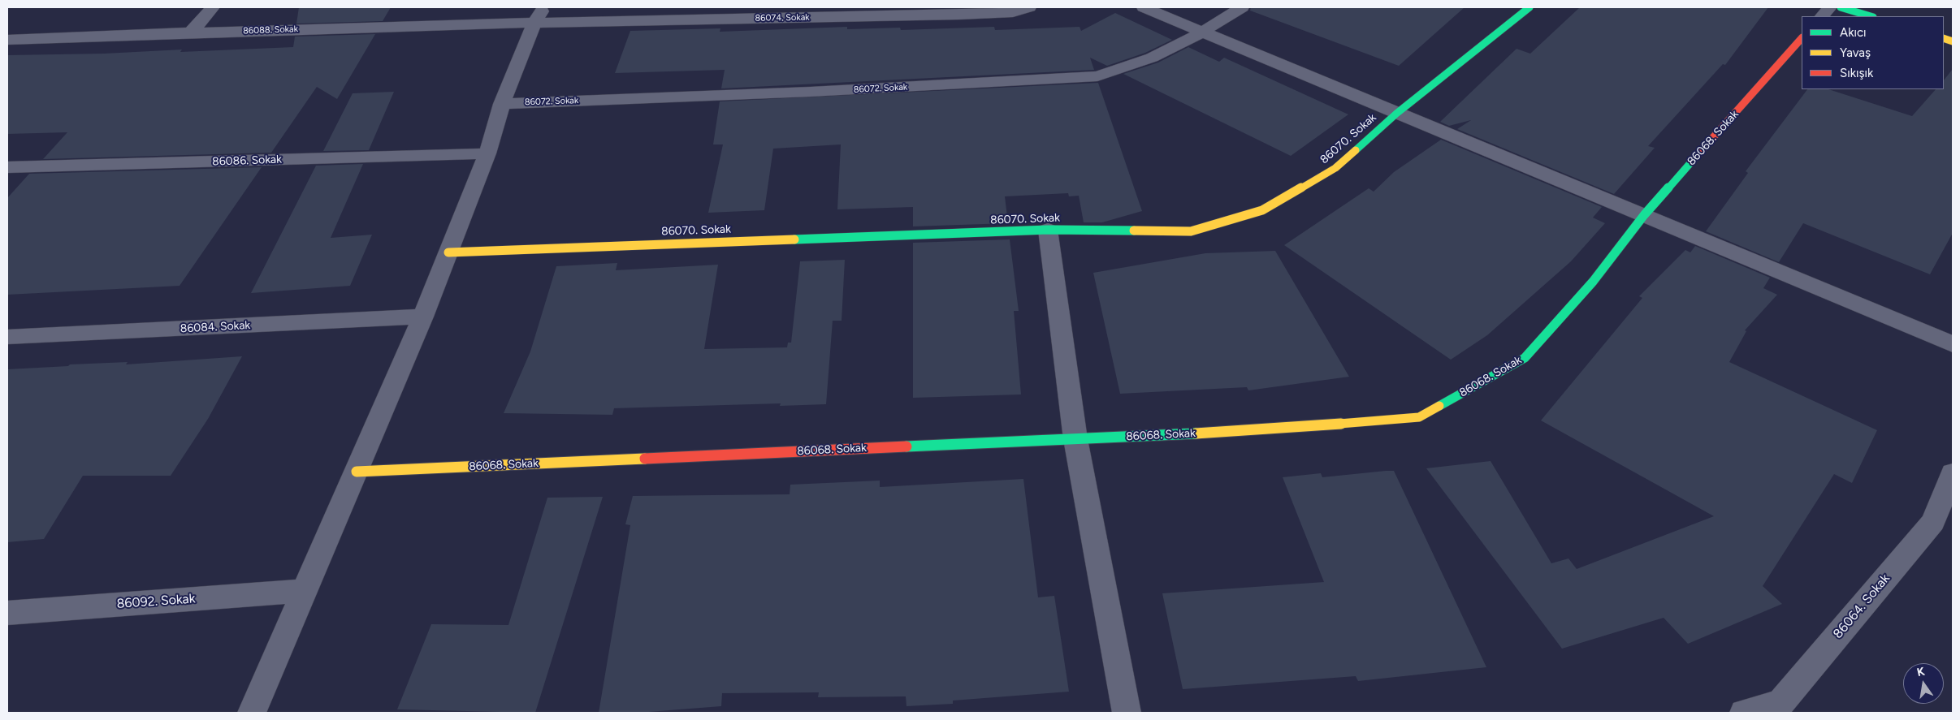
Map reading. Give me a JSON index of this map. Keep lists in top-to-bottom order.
{
  "streets": {
    "street": [
      "86074. Sokak",
      "86088. Sokak",
      "86072. Sokak",
      "86068. Sokak",
      "86070. Sokak",
      "86086. Sokak",
      "86084. Sokak",
      "86092. Sokak",
      "86064. Sokak"
    ]
  },
  "crossings": [
    ["86074. Sokak", "86088. Sokak"]
  ],
  "legend": ["Akıcı", "Yavaş", "Sıkışık"],
  "north": "top"
}
